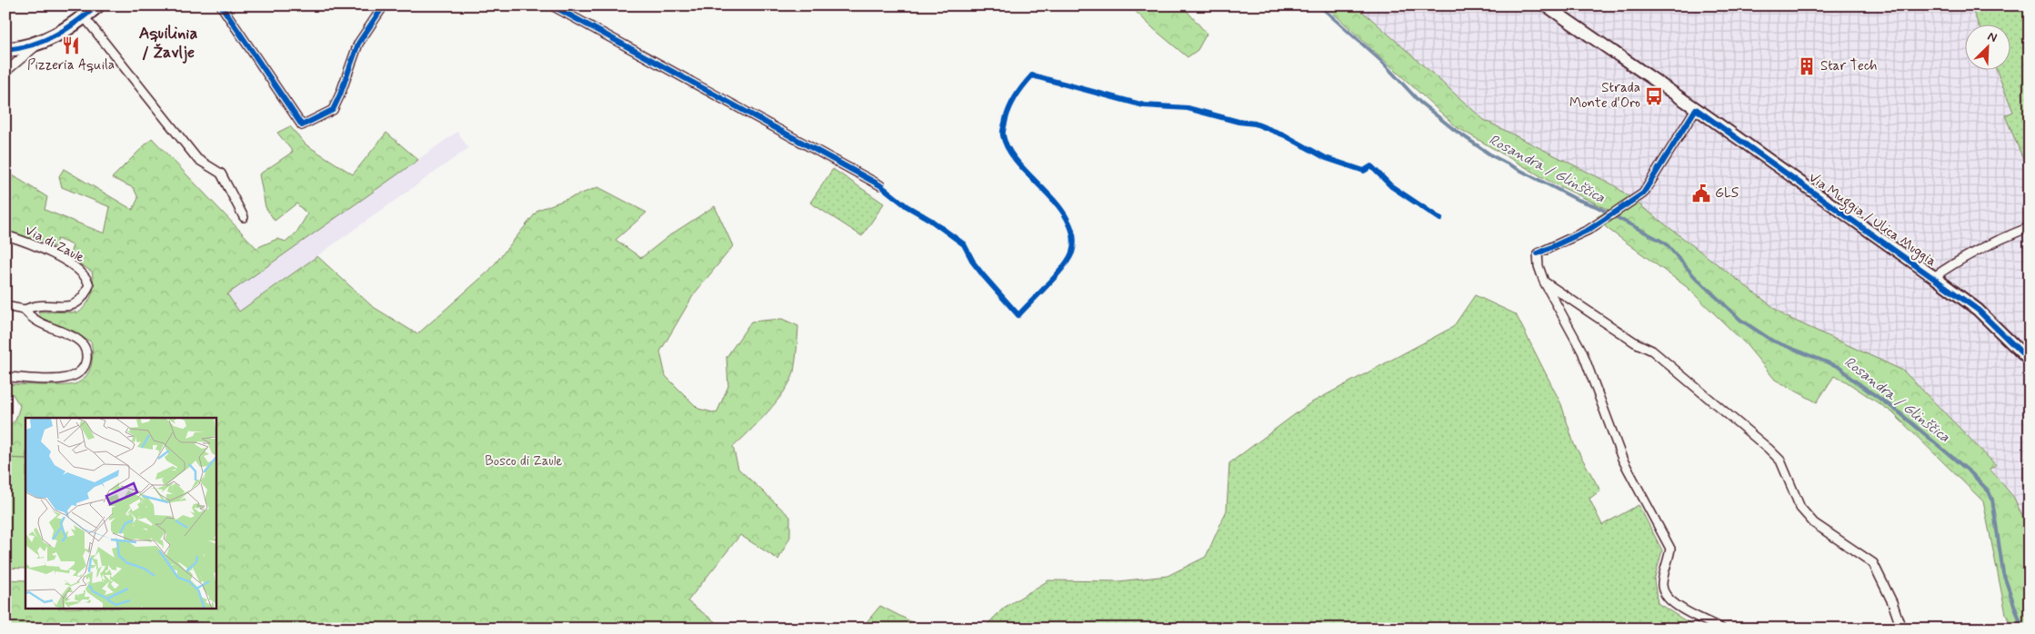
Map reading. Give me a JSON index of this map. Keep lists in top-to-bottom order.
{
  "streets": {
    "street": ["Via Muggia / Ulica Muggia", "Via di Zaule"]
  },
  "districts": ["Aquilinia / Žavlje"],
  "water": ["Rosandra / Glinščica"],
  "parks": ["Bosco di Zaule"],
  "places": {
    "restaurant": ["Pizzeria Aquila"],
    "building": ["Star Tech"],
    "bus stop": ["Strada Monte d'Oro"],
    "public building": ["GLS"]
  },
  "north": "top right"
}
